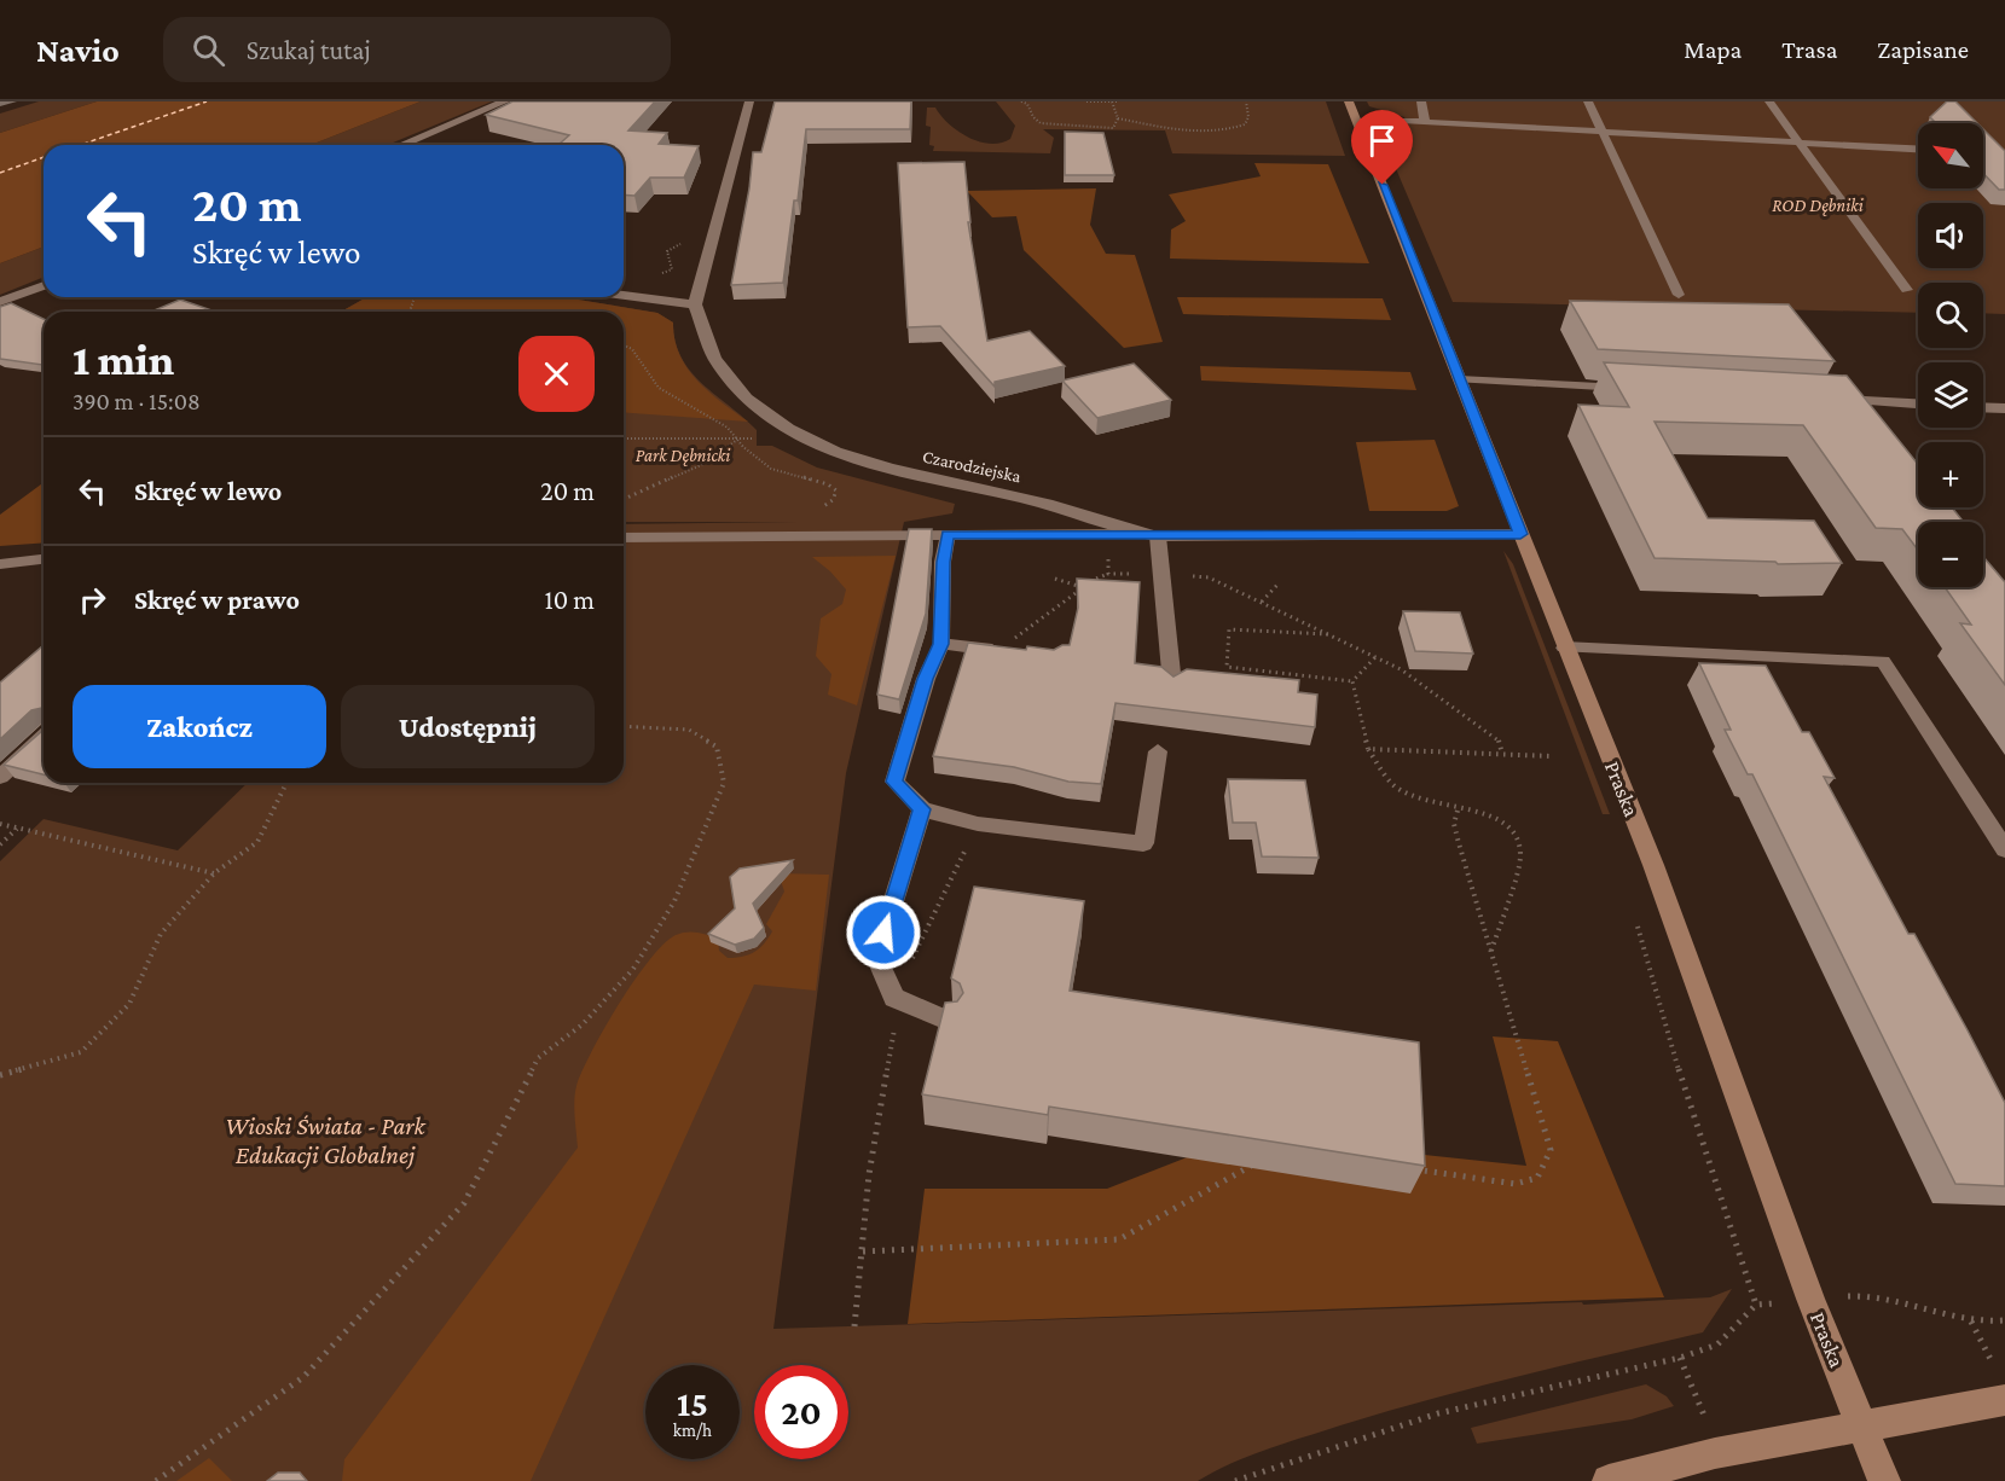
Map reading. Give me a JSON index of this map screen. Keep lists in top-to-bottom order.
{
  "streets": {
    "street": ["Czarodziejska", "Praska"]
  },
  "crossings": [
    ["Czarodziejska", "Praska"]
  ],
  "parks": ["ROD Dębniki", "Park Dębnicki", "Wioski Świata - Park Edukacji Globalnej"],
  "north": "top left",
  "page": {
    "header": "Navio",
    "search": "Szukaj tutaj",
    "nav": ["Mapa", "Trasa", "Zapisane"],
    "map_buttons": ["+", "−"],
    "turn": ["20 m", "Skręć w lewo"],
    "heading": ["1 min", "390 m · 15:08"],
    "list": [
      {
        "name": "Skręć w lewo",
        "value": "20 m"
      },
      {
        "name": "Skręć w prawo",
        "value": "10 m"
      }
    ],
    "buttons": ["Zakończ", "Udostępnij"],
    "speed": "15 km/h",
    "limit": "20"
  }
}
